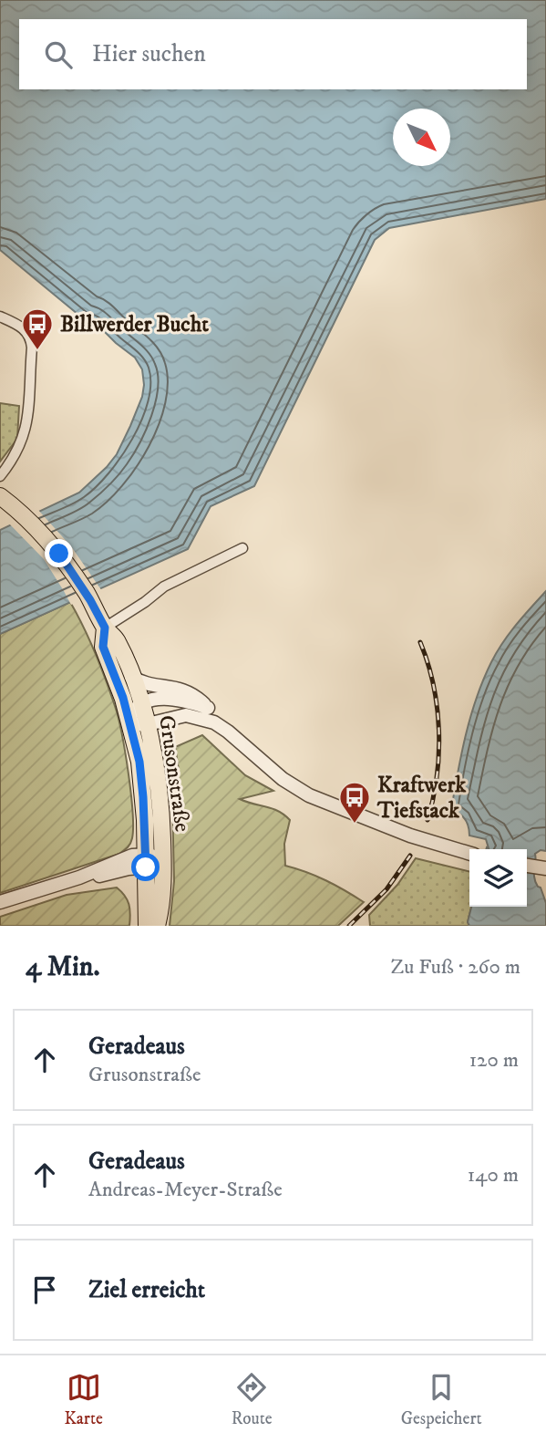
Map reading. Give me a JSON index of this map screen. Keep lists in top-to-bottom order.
{
  "streets": {
    "main road": ["Grusonstraße"]
  },
  "places": {
    "bus stop": ["Billwerder Bucht", "Kraftwerk Tiefstack"]
  },
  "north": "bottom right",
  "page": {
    "search": "Hier suchen",
    "heading": ["4 Min.", "Zu Fuß · 260 m"],
    "list": [
      ["Geradeaus", "Grusonstraße", "120 m"],
      ["Geradeaus", "Andreas-Meyer-Straße", "140 m"],
      "Ziel erreicht"
    ],
    "nav": ["Karte", "Route", "Gespeichert"]
  }
}
